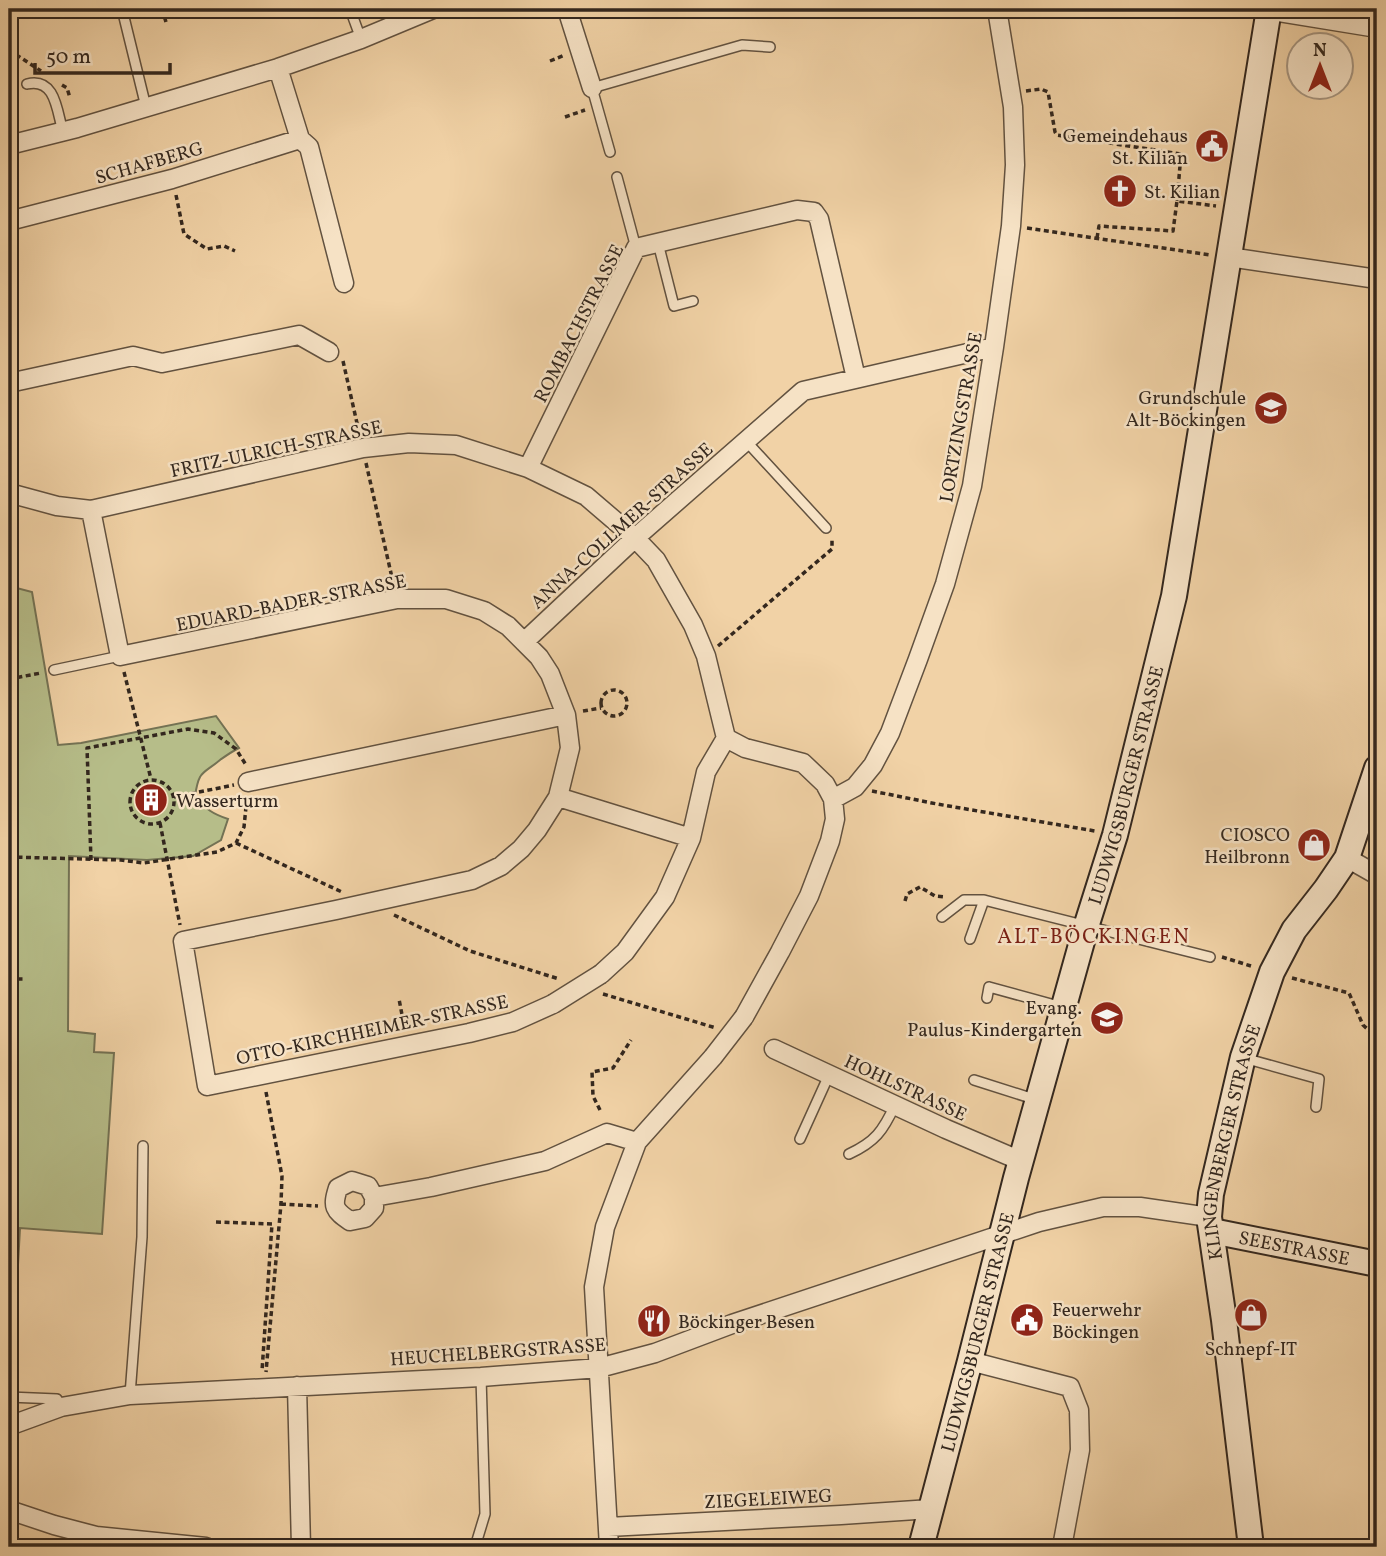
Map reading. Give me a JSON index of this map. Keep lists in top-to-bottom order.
{
  "streets": {
    "street": [
      "SCHAFBERG",
      "ROMBACHSTRASSE",
      "LORTZINGSTRASSE",
      "FRITZ-ULRICH-STRASSE",
      "ANNA-COLLMER-STRASSE",
      "EDUARD-BADER-STRASSE",
      "LUDWIGSBURGER STRASSE",
      "OTTO-KIRCHHEIMER-STRASSE",
      "HOHLSTRASSE",
      "KLINGENBERGER STRASSE",
      "SEESTRASSE",
      "HEUCHELBERGSTRASSE",
      "ZIEGELEIWEG"
    ]
  },
  "crossings": [
    ["ROMBACHSTRASSE", "FRITZ-ULRICH-STRASSE"],
    ["ROMBACHSTRASSE", "ANNA-COLLMER-STRASSE"],
    ["LORTZINGSTRASSE", "ANNA-COLLMER-STRASSE"],
    ["FRITZ-ULRICH-STRASSE", "ANNA-COLLMER-STRASSE"],
    ["FRITZ-ULRICH-STRASSE", "OTTO-KIRCHHEIMER-STRASSE"],
    ["ANNA-COLLMER-STRASSE", "EDUARD-BADER-STRASSE"],
    ["EDUARD-BADER-STRASSE", "OTTO-KIRCHHEIMER-STRASSE"],
    ["LUDWIGSBURGER STRASSE", "HOHLSTRASSE"],
    ["LUDWIGSBURGER STRASSE", "HEUCHELBERGSTRASSE"],
    ["LUDWIGSBURGER STRASSE", "ZIEGELEIWEG"],
    ["KLINGENBERGER STRASSE", "SEESTRASSE"]
  ],
  "districts": ["ALT-BÖCKINGEN"],
  "places": {
    "public building": ["Gemeindehaus St. Kilian", "Feuerwehr Böckingen"],
    "church": ["St. Kilian"],
    "school or university": ["Grundschule Alt-Böckingen", "Evang. Paulus-Kindergarten"],
    "building": ["Wasserturm"],
    "shop": ["CIOSCO Heilbronn", "Schnepf-IT"],
    "restaurant": ["Böckinger Besen"]
  },
  "scale_bar": "50 m",
  "north": "top"
}
